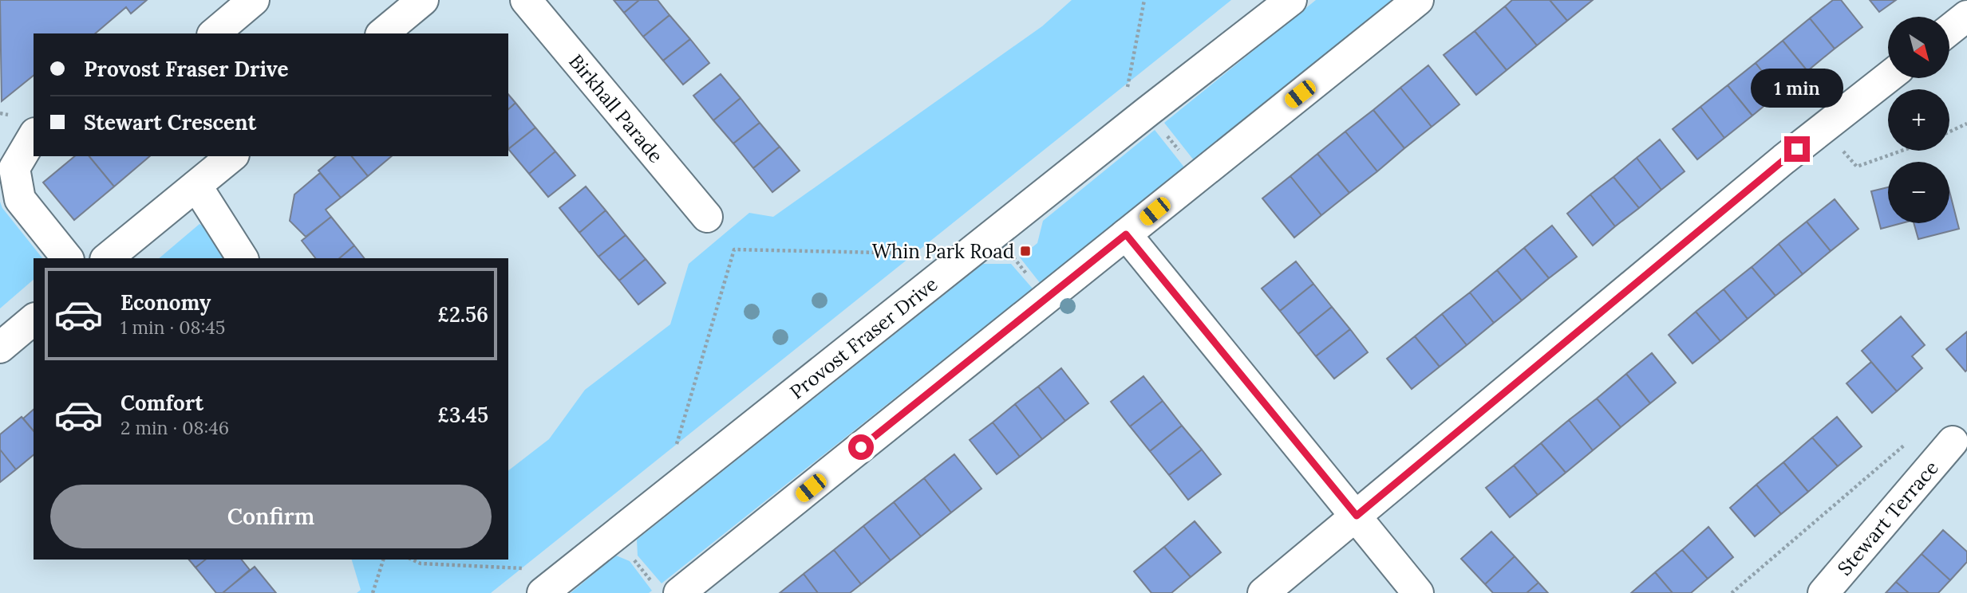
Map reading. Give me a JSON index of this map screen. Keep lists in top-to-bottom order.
{
  "streets": {
    "street": ["Birkhall Parade", "Provost Fraser Drive", "Stewart Terrace"]
  },
  "places": {
    "transit": ["Whin Park Road"]
  },
  "north": "bottom right",
  "page": {
    "map_buttons": ["+", "−"],
    "banner": ["Provost Fraser Drive", "Stewart Crescent"],
    "bubble": "1 min",
    "list": [
      {
        "name": "Economy",
        "note": "1 min · 08:45",
        "value": "£2.56"
      },
      {
        "name": "Comfort",
        "note": "2 min · 08:46",
        "value": "£3.45"
      }
    ],
    "buttons": "Confirm"
  }
}
